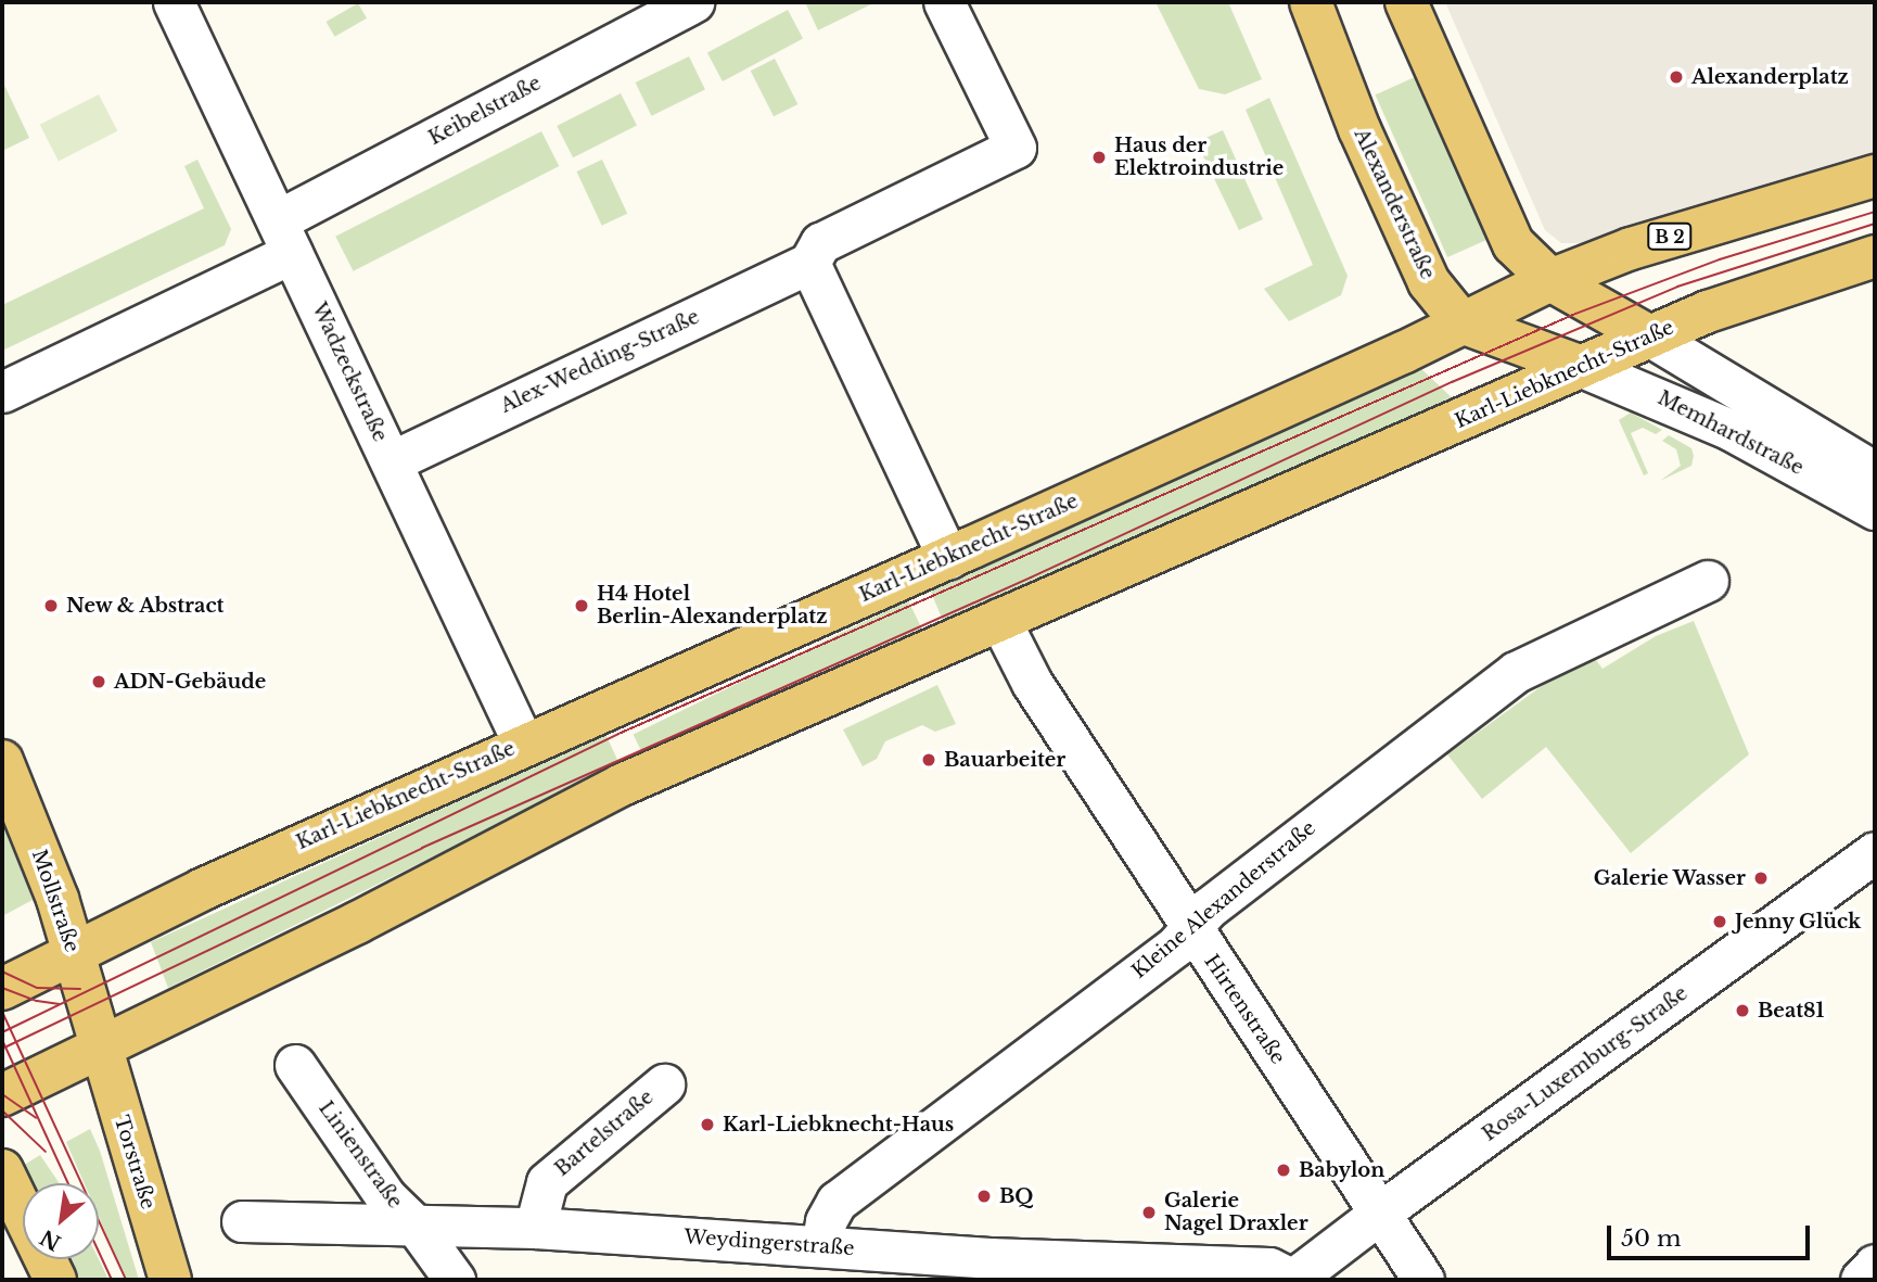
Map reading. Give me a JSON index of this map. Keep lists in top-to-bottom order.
{
  "streets": {
    "main road": [
      "Alexanderstraße",
      "B 2",
      "Karl-Liebknecht-Straße",
      "Mollstraße",
      "Torstraße"
    ],
    "street": [
      "Keibelstraße",
      "Alex-Wedding-Straße",
      "Wadzeckstraße",
      "Memhardstraße",
      "Kleine Alexanderstraße",
      "Hirtenstraße",
      "Rosa-Luxemburg-Straße",
      "Bartelstraße",
      "Linienstraße",
      "Weydingerstraße"
    ]
  },
  "crossings": [
    ["Keibelstraße", "Wadzeckstraße"],
    ["Alexanderstraße", "Karl-Liebknecht-Straße"],
    ["Alexanderstraße", "Memhardstraße"],
    ["Alex-Wedding-Straße", "Wadzeckstraße"],
    ["Wadzeckstraße", "Karl-Liebknecht-Straße"],
    ["Karl-Liebknecht-Straße", "Memhardstraße"],
    ["Karl-Liebknecht-Straße", "Mollstraße"],
    ["Karl-Liebknecht-Straße", "Hirtenstraße"],
    ["Karl-Liebknecht-Straße", "Torstraße"],
    ["Kleine Alexanderstraße", "Hirtenstraße"],
    ["Kleine Alexanderstraße", "Weydingerstraße"],
    ["Mollstraße", "Torstraße"],
    ["Hirtenstraße", "Rosa-Luxemburg-Straße"],
    ["Bartelstraße", "Weydingerstraße"],
    ["Linienstraße", "Weydingerstraße"]
  ],
  "places": [
    "Alexanderplatz",
    "Haus der Elektroindustrie",
    "New & Abstract",
    "H4 Hotel Berlin-Alexanderplatz",
    "ADN-Gebäude",
    "Bauarbeiter",
    "Galerie Wasser",
    "Jenny Glück",
    "Beat81",
    "Karl-Liebknecht-Haus",
    "Babylon",
    "BQ",
    "Galerie Nagel Draxler"
  ],
  "scale_bar": "50 m",
  "north": "bottom left"
}
